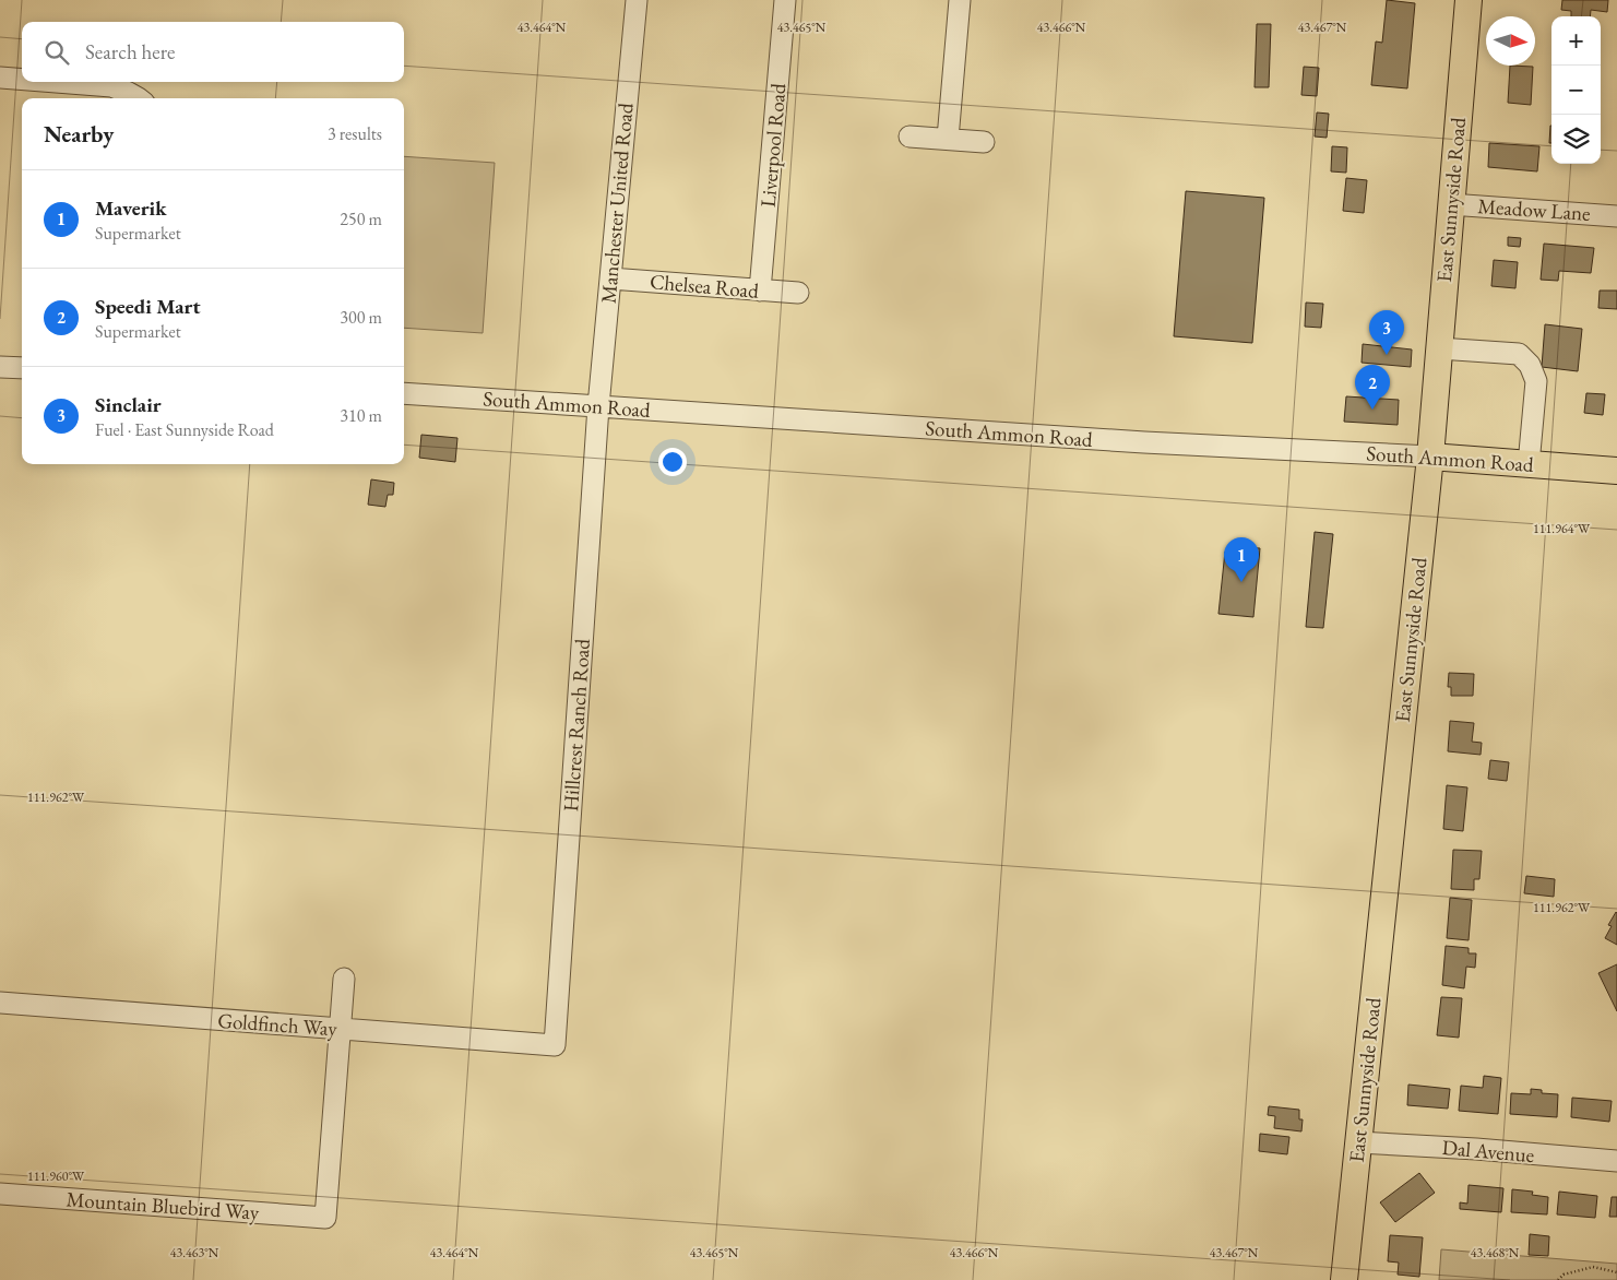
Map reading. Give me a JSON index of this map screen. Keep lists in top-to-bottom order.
{
  "streets": {
    "main road": ["East Sunnyside Road", "South Ammon Road"],
    "street": [
      "Liverpool Road",
      "Manchester United Road",
      "Meadow Lane",
      "Chelsea Road",
      "Hillcrest Ranch Road",
      "Goldfinch Way",
      "Dal Avenue",
      "Mountain Bluebird Way"
    ]
  },
  "crossings": [
    ["Liverpool Road", "Chelsea Road"],
    ["East Sunnyside Road", "Meadow Lane"],
    ["East Sunnyside Road", "South Ammon Road"],
    ["East Sunnyside Road", "Dal Avenue"],
    ["Manchester United Road", "Chelsea Road"],
    ["Manchester United Road", "South Ammon Road"],
    ["Manchester United Road", "Hillcrest Ranch Road"],
    ["South Ammon Road", "Hillcrest Ranch Road"],
    ["Hillcrest Ranch Road", "Goldfinch Way"],
    ["Goldfinch Way", "Mountain Bluebird Way"]
  ],
  "north": "right",
  "page": {
    "map_buttons": ["+", "−"],
    "search": "Search here",
    "heading": ["Nearby", "3 results"],
    "list": [
      {
        "mark": "1",
        "name": "Maverik",
        "note": "Supermarket",
        "value": "250 m"
      },
      {
        "mark": "2",
        "name": "Speedi Mart",
        "note": "Supermarket",
        "value": "300 m"
      },
      {
        "mark": "3",
        "name": "Sinclair",
        "note": "Fuel · East Sunnyside Road",
        "value": "310 m"
      }
    ],
    "pins": ["3", "2", "1"]
  },
  "coordinates": [
    "43.464°N",
    "43.465°N",
    "43.466°N",
    "43.467°N",
    "111.964°W",
    "111.962°W",
    "111.960°W",
    "43.463°N",
    "43.468°N"
  ]
}
